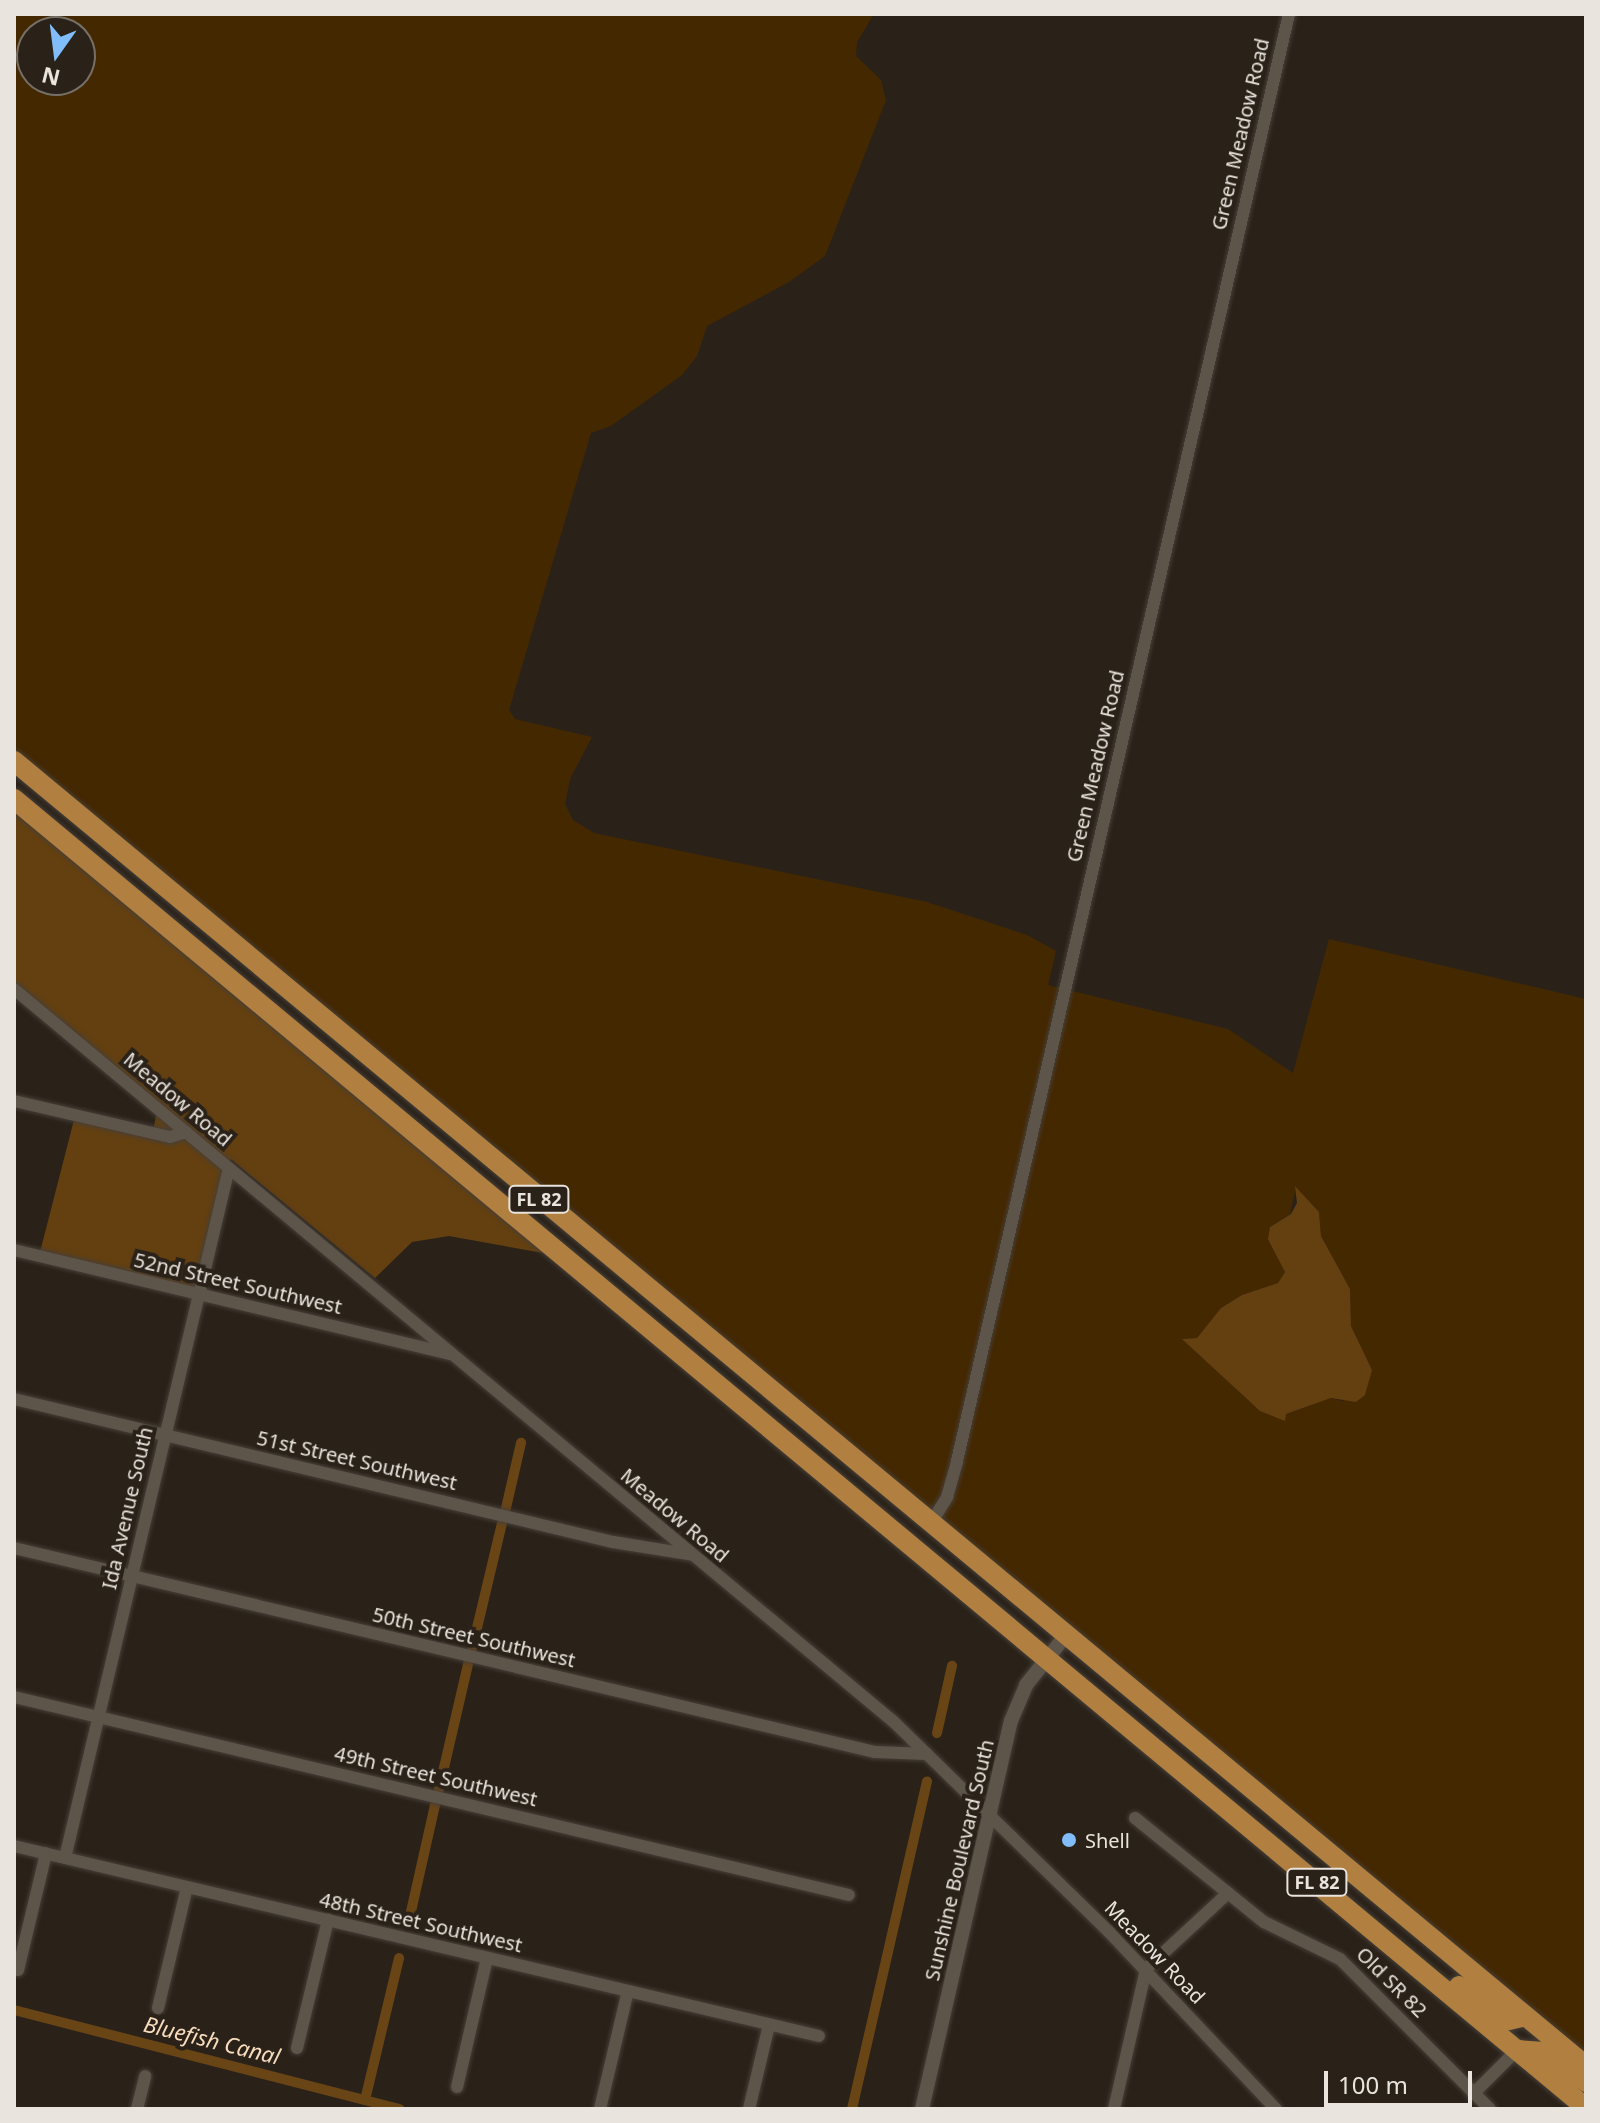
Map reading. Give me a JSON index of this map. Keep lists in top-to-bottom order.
{
  "streets": {
    "highway": ["FL 82"],
    "street": [
      "Green Meadow Road",
      "Meadow Road",
      "52nd Street Southwest",
      "51st Street Southwest",
      "Ida Avenue South",
      "50th Street Southwest",
      "49th Street Southwest",
      "Sunshine Boulevard South",
      "48th Street Southwest",
      "Old SR 82"
    ]
  },
  "crossings": [
    ["Green Meadow Road", "FL 82"],
    ["Meadow Road", "52nd Street Southwest"],
    ["Meadow Road", "51st Street Southwest"],
    ["Meadow Road", "Ida Avenue South"],
    ["Meadow Road", "50th Street Southwest"],
    ["Meadow Road", "Sunshine Boulevard South"],
    ["FL 82", "Sunshine Boulevard South"],
    ["52nd Street Southwest", "Ida Avenue South"],
    ["51st Street Southwest", "Ida Avenue South"],
    ["Ida Avenue South", "50th Street Southwest"],
    ["Ida Avenue South", "49th Street Southwest"],
    ["Ida Avenue South", "48th Street Southwest"]
  ],
  "water": ["Bluefish Canal"],
  "places": ["Shell"],
  "scale_bar": "100 m",
  "north": "bottom"
}
